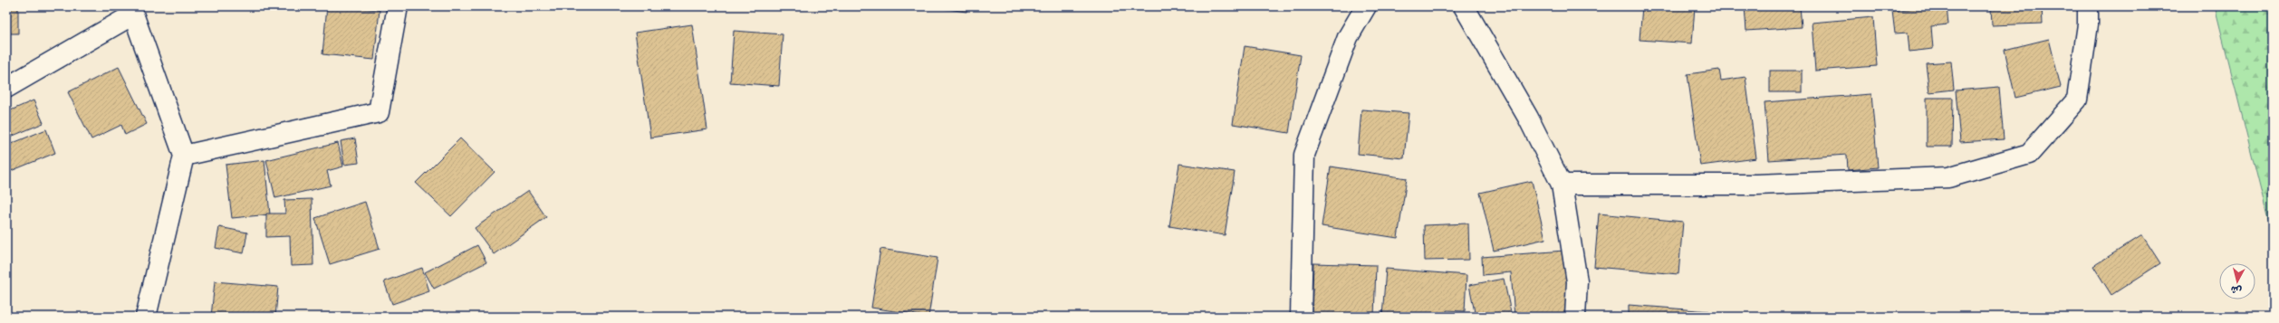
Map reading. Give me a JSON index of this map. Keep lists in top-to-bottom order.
{
  "north": "bottom"
}
